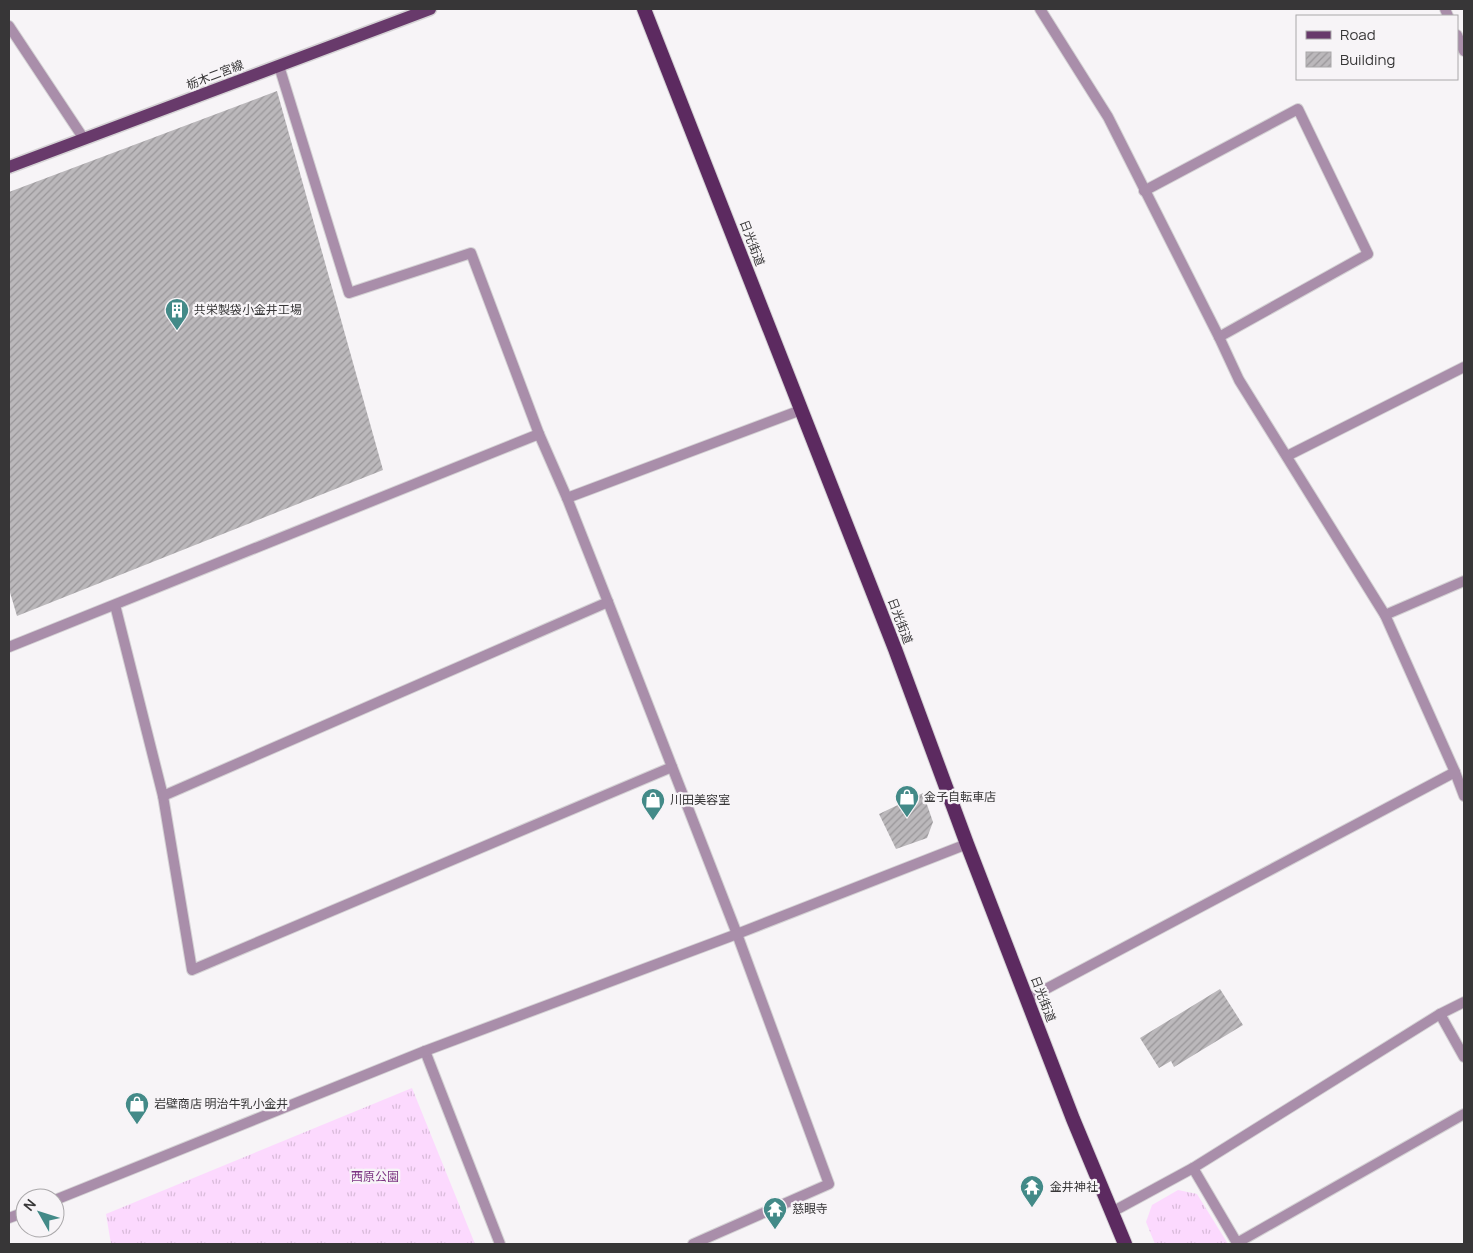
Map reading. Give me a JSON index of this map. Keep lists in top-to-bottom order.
{
  "streets": {
    "highway": ["日光街道"],
    "main road": ["栃木二宮線"]
  },
  "parks": ["西原公園"],
  "places": {
    "building": ["共栄製袋小金井工場"],
    "shop": ["金子自転車店", "川田美容室", "岩壁商店 明治牛乳小金井"],
    "temple": ["金井神社", "慈眼寺"]
  },
  "legend": ["Road", "Building"],
  "north": "top left"
}
